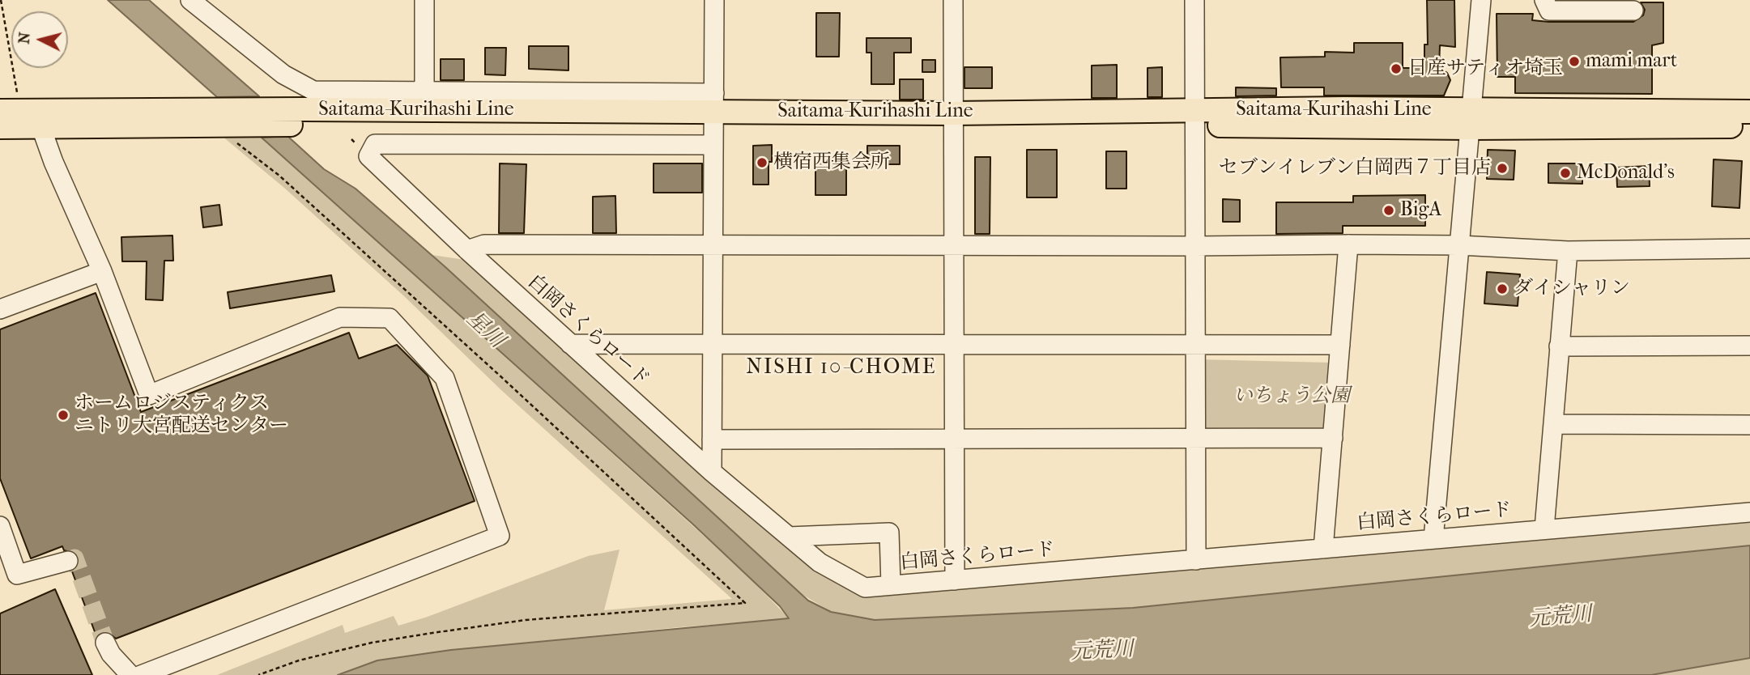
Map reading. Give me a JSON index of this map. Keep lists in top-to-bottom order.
{
  "streets": {
    "main road": ["Saitama-Kurihashi Line"],
    "street": ["白岡さくらロード"]
  },
  "crossings": [
    ["Saitama-Kurihashi Line", "白岡さくらロード"]
  ],
  "districts": ["NISHI 10-CHOME"],
  "water": ["星川", "元荒川"],
  "parks": ["いちょう公園"],
  "places": [
    "mami mart",
    "日産サティオ埼玉",
    "横宿西集会所",
    "セブンイレブン白岡西７丁目店",
    "McDonald's",
    "BigA",
    "ダイシャリン",
    "ホームロジスティクス ニトリ大宮配送センター"
  ],
  "north": "left"
}
